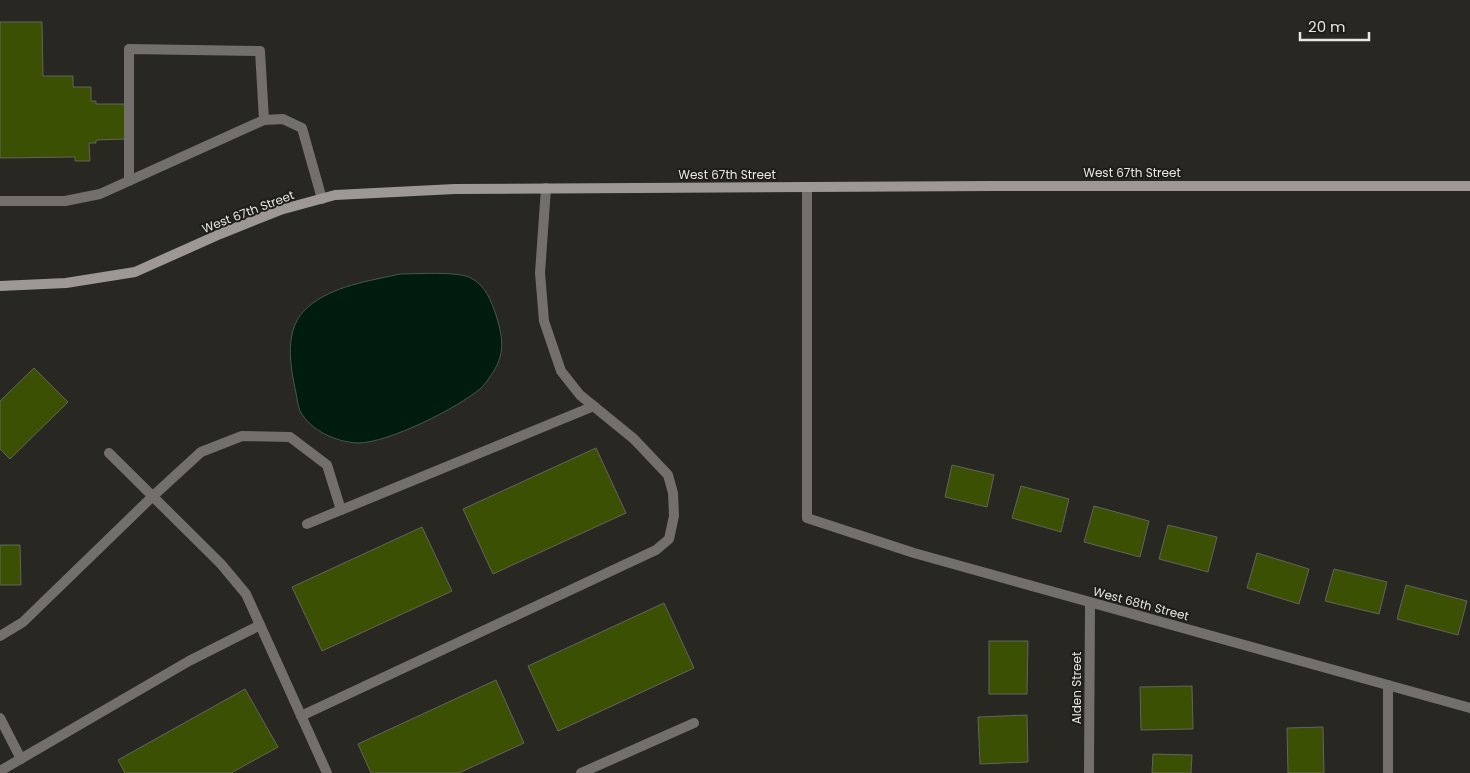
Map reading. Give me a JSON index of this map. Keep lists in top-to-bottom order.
{
  "streets": {
    "street": ["West 67th Street", "West 68th Street", "Alden Street"]
  },
  "crossings": [
    ["West 67th Street", "West 68th Street"],
    ["West 68th Street", "Alden Street"]
  ],
  "scale_bar": "20 m"
}
